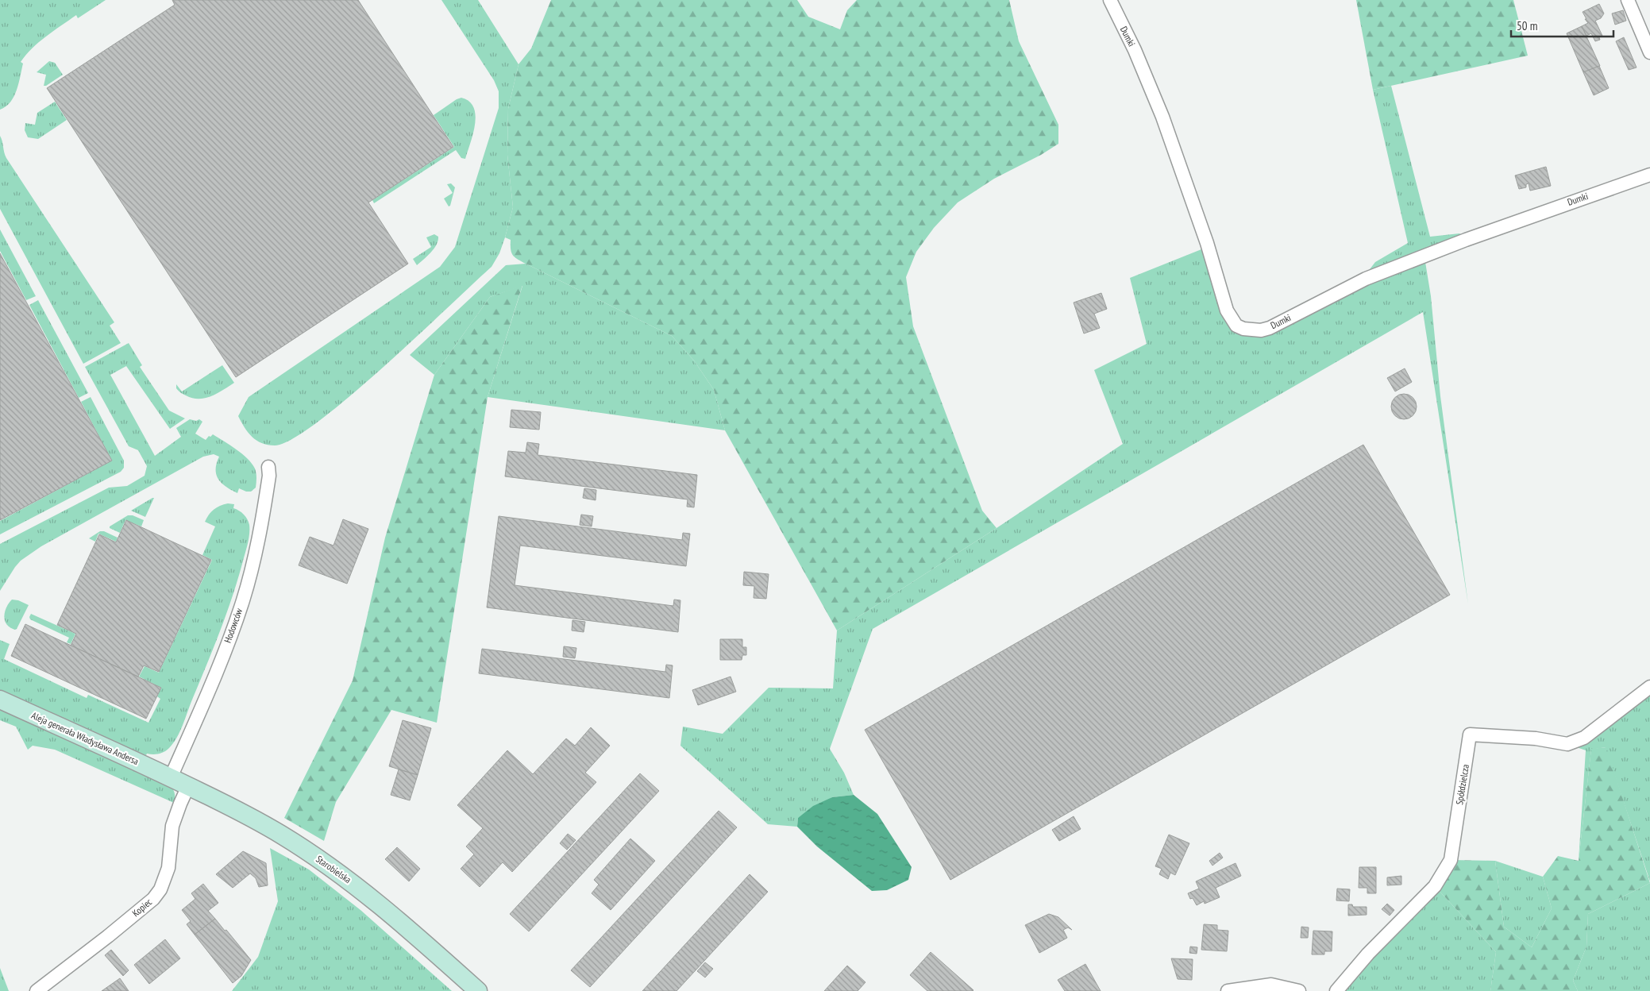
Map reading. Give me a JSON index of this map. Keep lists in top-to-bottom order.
{
  "streets": {
    "street": [
      "Dumki",
      "Hodowców",
      "Aleja generała Władysława Andersa",
      "Spółdzielcza",
      "Starobielska",
      "Kopiec"
    ]
  },
  "crossings": [
    ["Hodowców", "Aleja generała Władysława Andersa"],
    ["Hodowców", "Starobielska"],
    ["Aleja generała Władysława Andersa", "Starobielska"],
    ["Starobielska", "Kopiec"]
  ],
  "scale_bar": "50 m"
}
